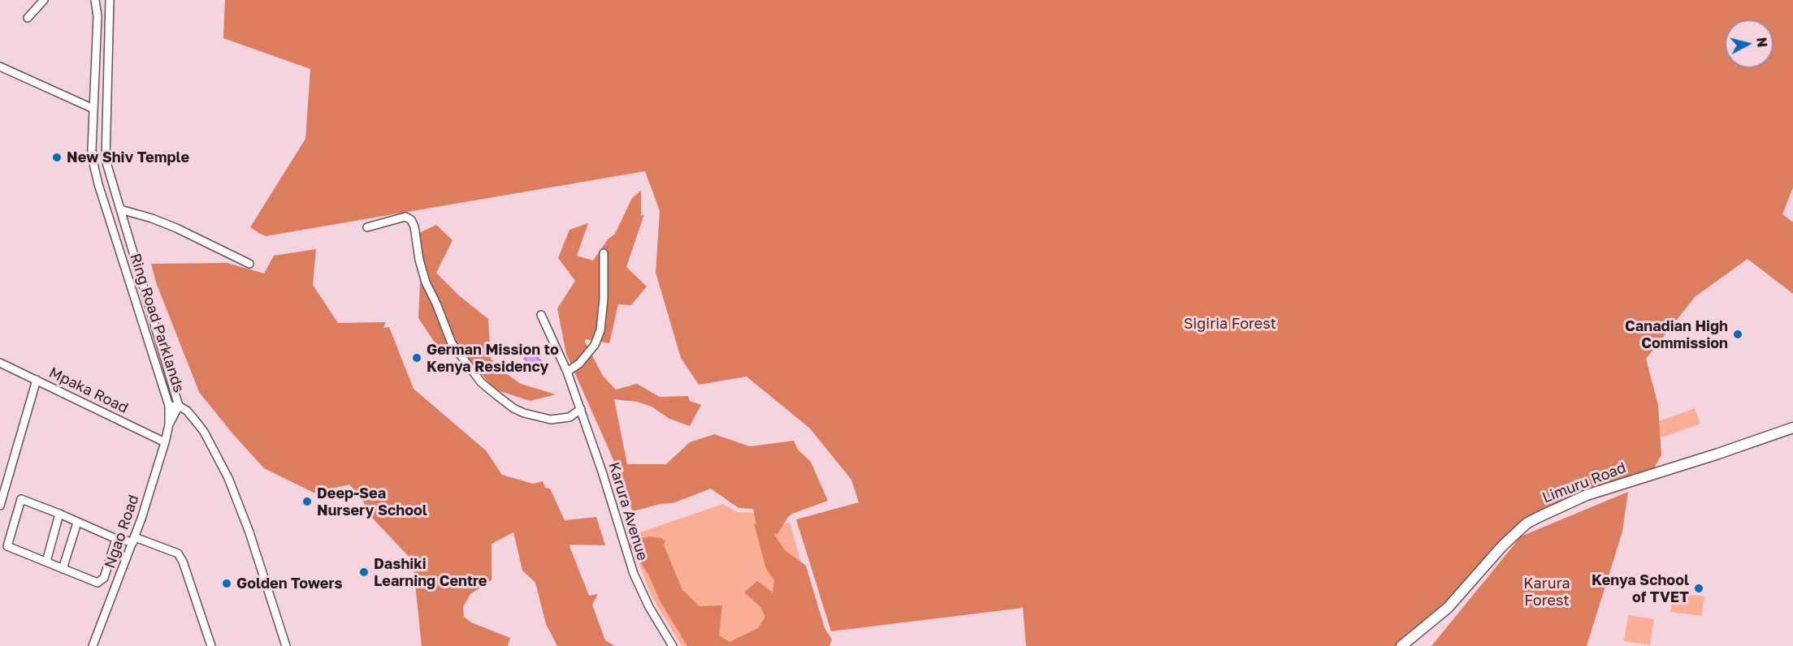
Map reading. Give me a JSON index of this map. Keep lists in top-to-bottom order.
{
  "streets": {
    "main road": ["Limuru Road"],
    "street": [
      "Ring Road Parklands",
      "Mpaka Road",
      "Karura Avenue",
      "Ngao Road"
    ]
  },
  "crossings": [
    ["Ring Road Parklands", "Ngao Road"],
    ["Mpaka Road", "Ngao Road"]
  ],
  "parks": ["Sigiria Forest", "Karura Forest"],
  "places": [
    "New Shiv Temple",
    "Canadian High Commission",
    "German Mission to Kenya Residency",
    "Deep-Sea Nursery School",
    "Dashiki Learning Centre",
    "Golden Towers",
    "Kenya School of TVET"
  ],
  "north": "right"
}
